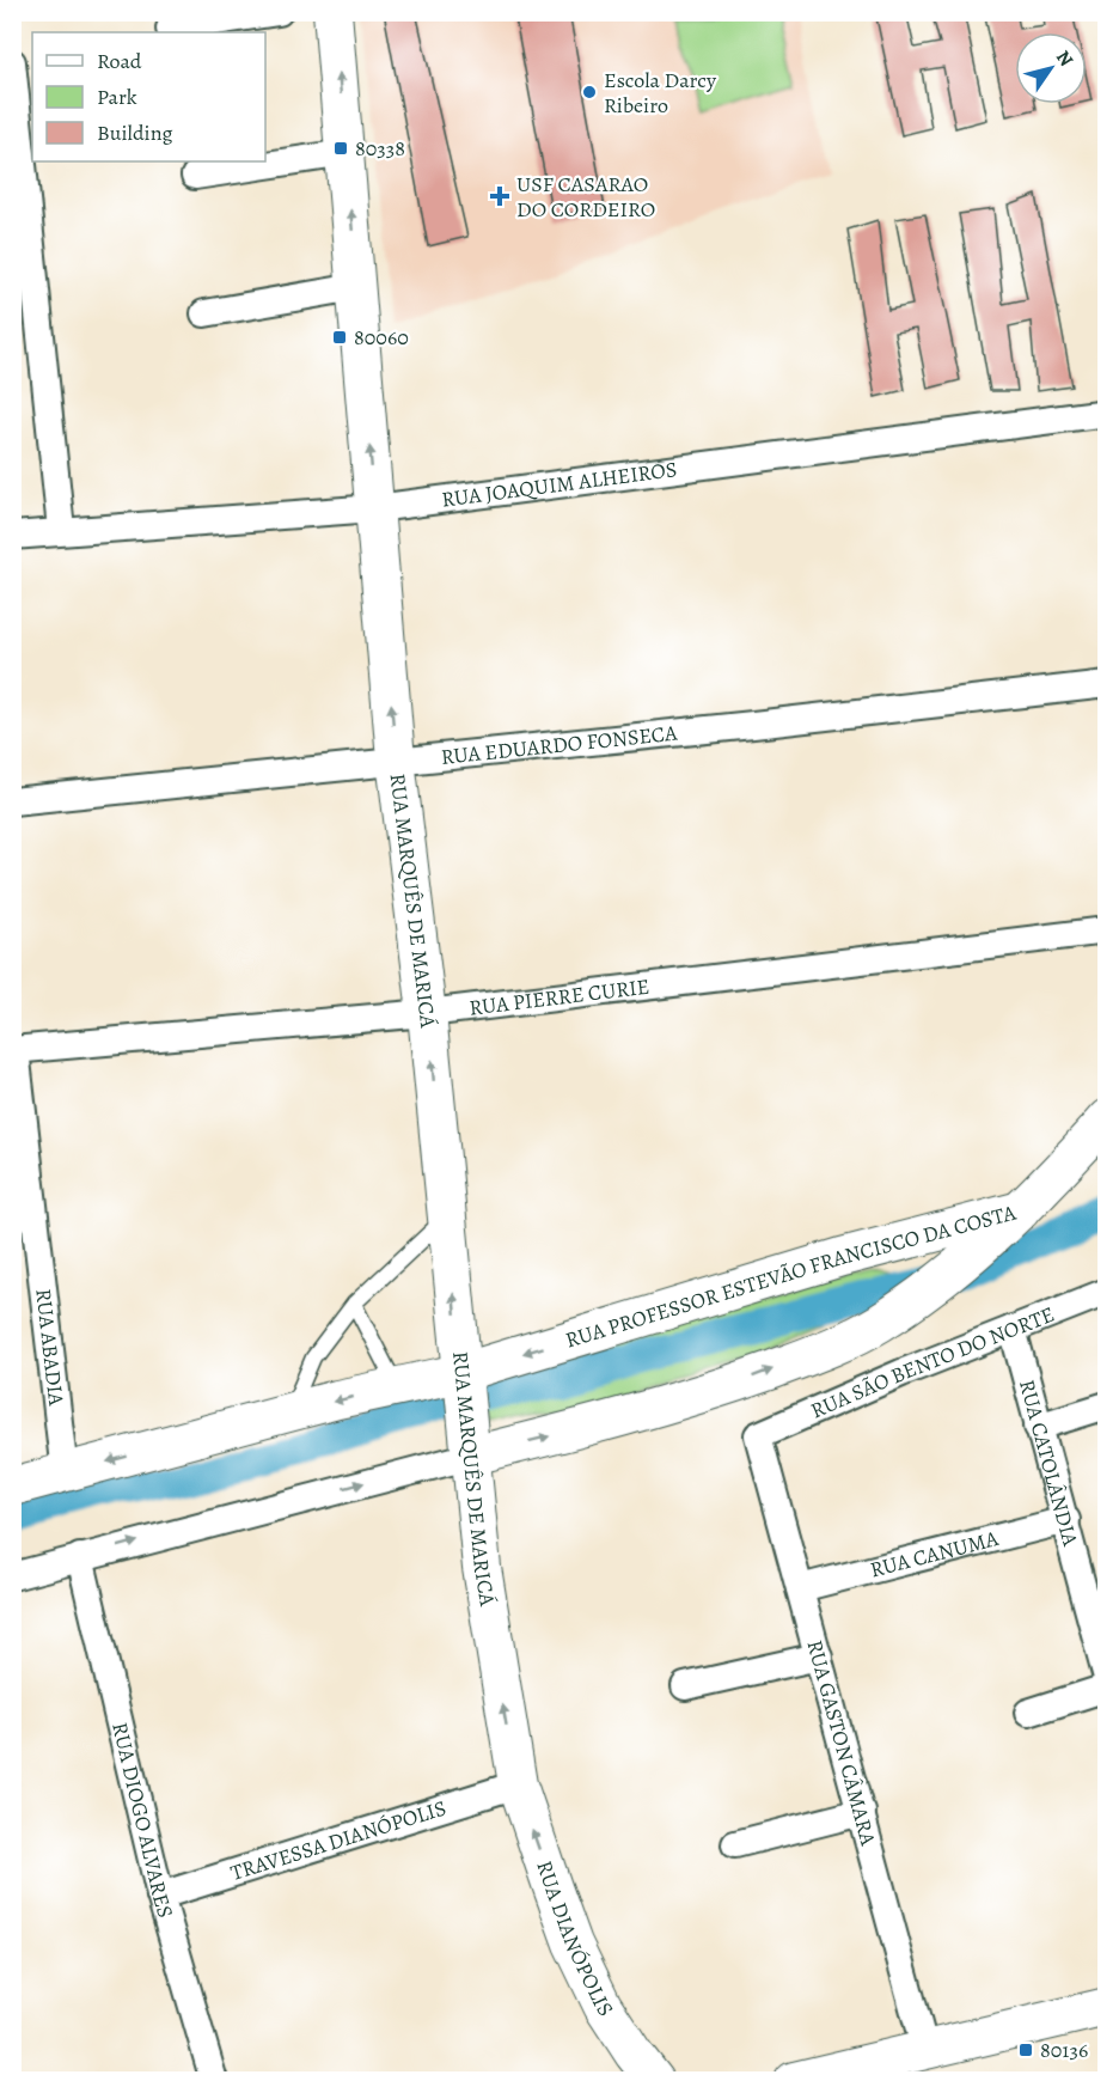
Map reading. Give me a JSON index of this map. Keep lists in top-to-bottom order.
{
  "streets": {
    "main road": ["RUA MARQUÊS DE MARICÁ", "RUA PROFESSOR ESTEVÃO FRANCISCO DA COSTA", "RUA DIANÓPOLIS"],
    "street": [
      "RUA JOAQUIM ALHEIROS",
      "RUA EDUARDO FONSECA",
      "RUA PIERRE CURIE",
      "RUA ABADIA",
      "RUA SÃO BENTO DO NORTE",
      "RUA CATOLÂNDIA",
      "RUA CANUMA",
      "RUA GASTON CÂMARA",
      "RUA DIOGO ALVARES",
      "TRAVESSA DIANÓPOLIS"
    ]
  },
  "crossings": [
    ["RUA JOAQUIM ALHEIROS", "RUA MARQUÊS DE MARICÁ"],
    ["RUA EDUARDO FONSECA", "RUA MARQUÊS DE MARICÁ"],
    ["RUA MARQUÊS DE MARICÁ", "RUA PIERRE CURIE"],
    ["RUA MARQUÊS DE MARICÁ", "RUA PROFESSOR ESTEVÃO FRANCISCO DA COSTA"],
    ["RUA MARQUÊS DE MARICÁ", "TRAVESSA DIANÓPOLIS"],
    ["RUA MARQUÊS DE MARICÁ", "RUA DIANÓPOLIS"],
    ["RUA PIERRE CURIE", "RUA ABADIA"],
    ["RUA PROFESSOR ESTEVÃO FRANCISCO DA COSTA", "RUA ABADIA"],
    ["RUA SÃO BENTO DO NORTE", "RUA CATOLÂNDIA"],
    ["RUA SÃO BENTO DO NORTE", "RUA GASTON CÂMARA"],
    ["RUA CATOLÂNDIA", "RUA CANUMA"],
    ["RUA CANUMA", "RUA GASTON CÂMARA"],
    ["RUA DIOGO ALVARES", "TRAVESSA DIANÓPOLIS"],
    ["TRAVESSA DIANÓPOLIS", "RUA DIANÓPOLIS"]
  ],
  "one_way": ["RUA MARQUÊS DE MARICÁ", "RUA DIANÓPOLIS"],
  "places": {
    "other": ["Escola Darcy Ribeiro"],
    "transit": ["80338", "80060", "80136"],
    "health": ["USF CASARAO DO CORDEIRO"]
  },
  "legend": ["Road", "Park", "Building"],
  "north": "top right"
}
